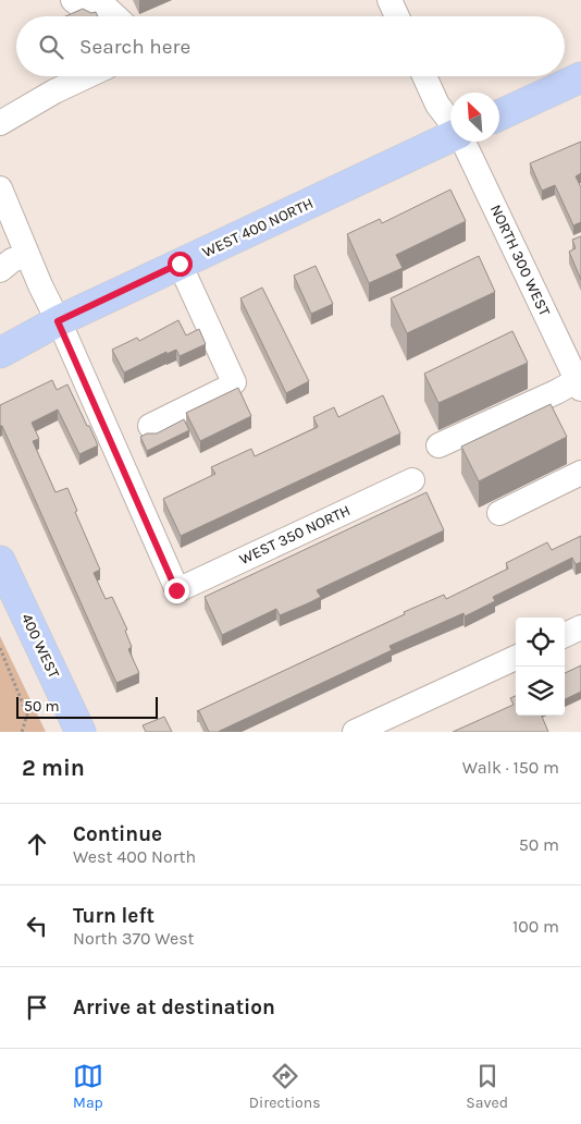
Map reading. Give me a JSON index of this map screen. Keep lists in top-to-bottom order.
{
  "streets": {
    "main road": ["WEST 400 NORTH", "400 WEST"],
    "street": ["NORTH 300 WEST", "WEST 350 NORTH"]
  },
  "crossings": [
    ["WEST 400 NORTH", "WEST 350 NORTH"]
  ],
  "scale_bar": "50 m",
  "north": "top left",
  "page": {
    "search": "Search here",
    "scale": "50 m",
    "heading": ["2 min", "Walk · 150 m"],
    "list": [
      ["Continue", "West 400 North", "50 m"],
      ["Turn left", "North 370 West", "100 m"],
      "Arrive at destination"
    ],
    "nav": ["Map", "Directions", "Saved"]
  }
}
